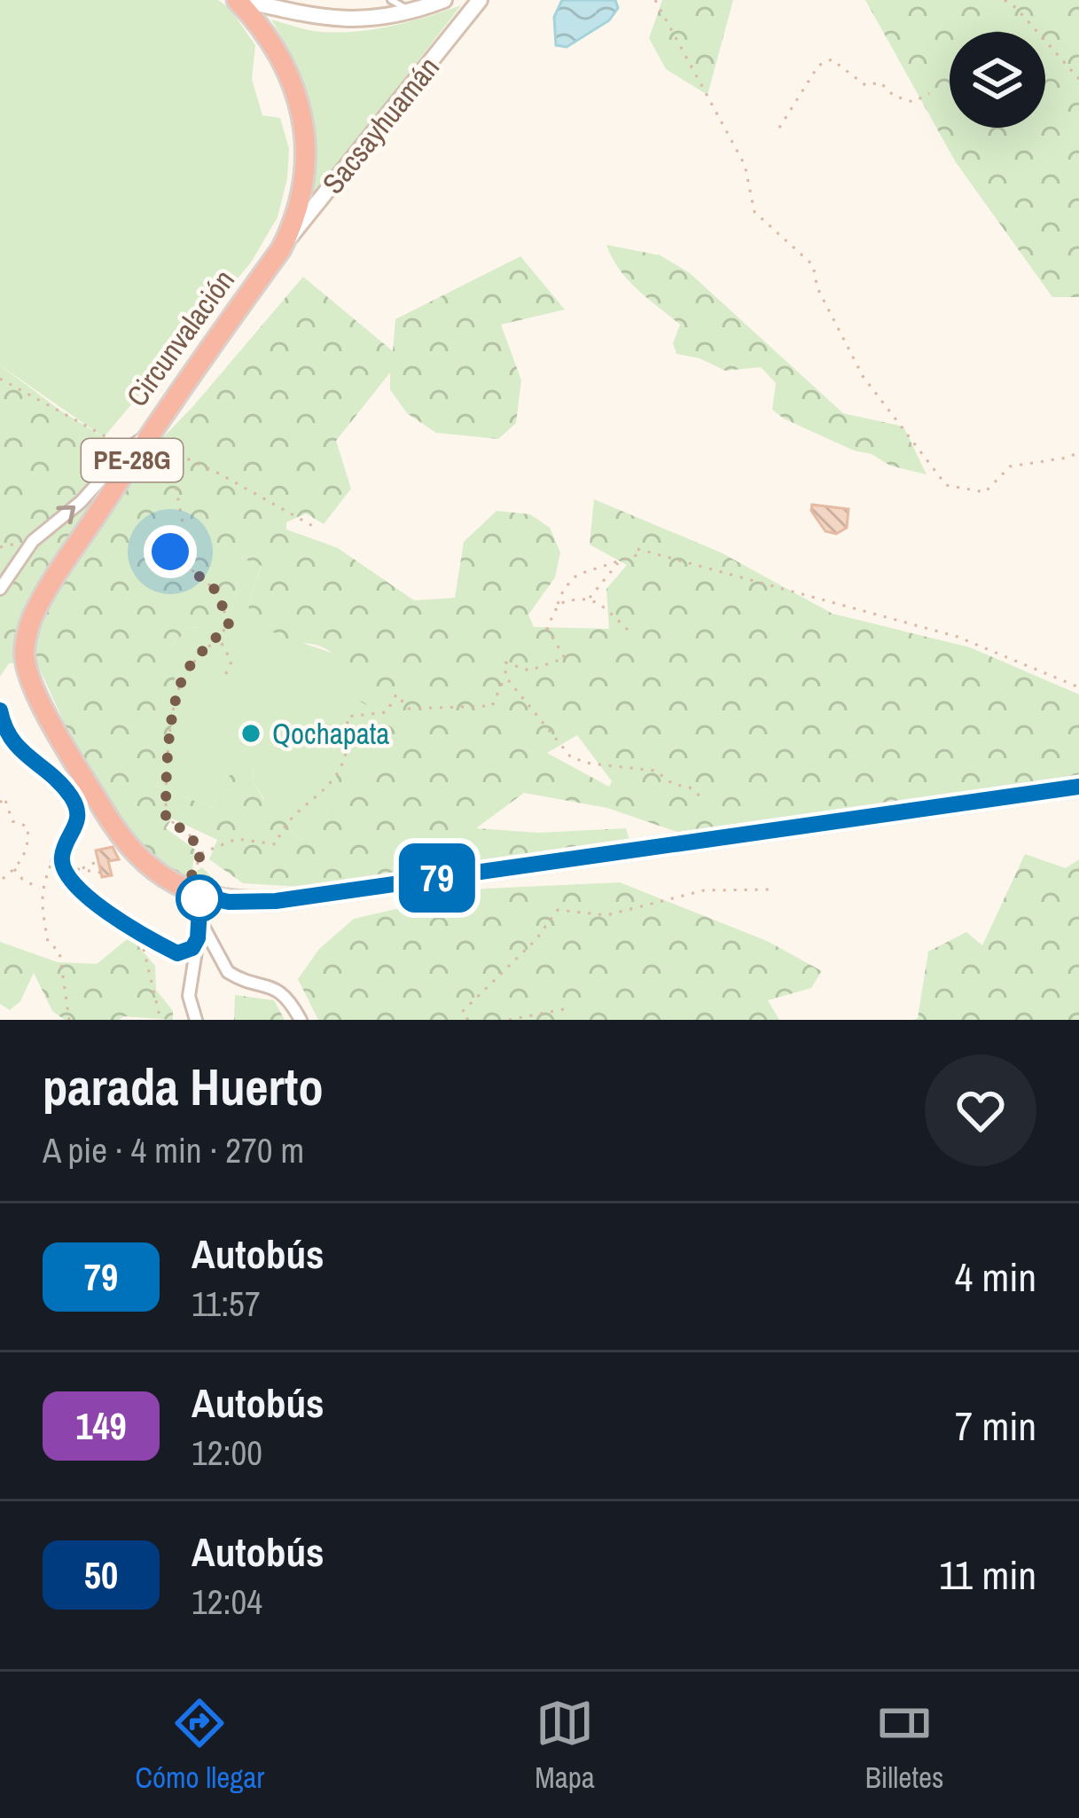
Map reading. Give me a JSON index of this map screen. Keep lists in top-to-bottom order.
{
  "streets": {
    "highway": ["Circunvalación", "PE-28G"],
    "street": ["Sacsayhuamán"]
  },
  "crossings": [
    ["Sacsayhuamán", "Circunvalación"],
    ["Circunvalación", "PE-28G"]
  ],
  "places": ["Qochapata"],
  "lines": ["bus line 79"],
  "page": {
    "on_map": "79",
    "heading": ["parada Huerto", "A pie · 4 min · 270 m"],
    "list": [
      {
        "mark": "79",
        "name": "Autobús",
        "note": "11:57",
        "value": "4 min"
      },
      {
        "mark": "149",
        "name": "Autobús",
        "note": "12:00",
        "value": "7 min"
      },
      {
        "mark": "50",
        "name": "Autobús",
        "note": "12:04",
        "value": "11 min"
      }
    ],
    "tabs": ["Cómo llegar", "Mapa", "Billetes"]
  }
}
